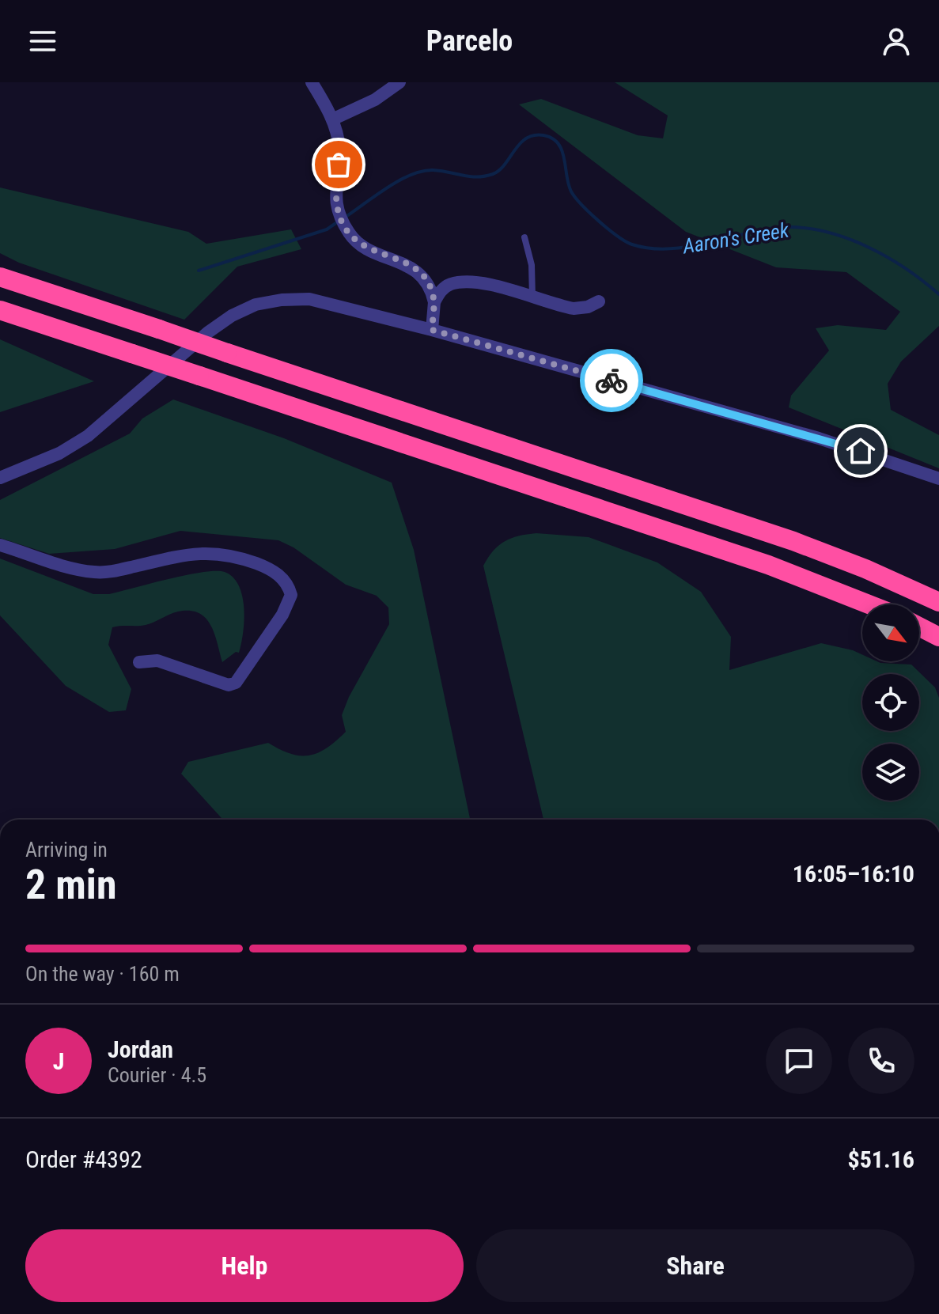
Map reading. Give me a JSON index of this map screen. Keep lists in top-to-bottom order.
{
  "water": ["Aaron's Creek"],
  "north": "bottom right",
  "page": {
    "header": "Parcelo",
    "heading": ["2 min", "Arriving in", "16:05–16:10"],
    "panel": [
      "Jordan",
      "Courier · 4.5",
      "Order #4392",
      "$51.16"
    ],
    "bar": "On the way · 160 m",
    "round": "J",
    "buttons": ["Help", "Share"]
  }
}
